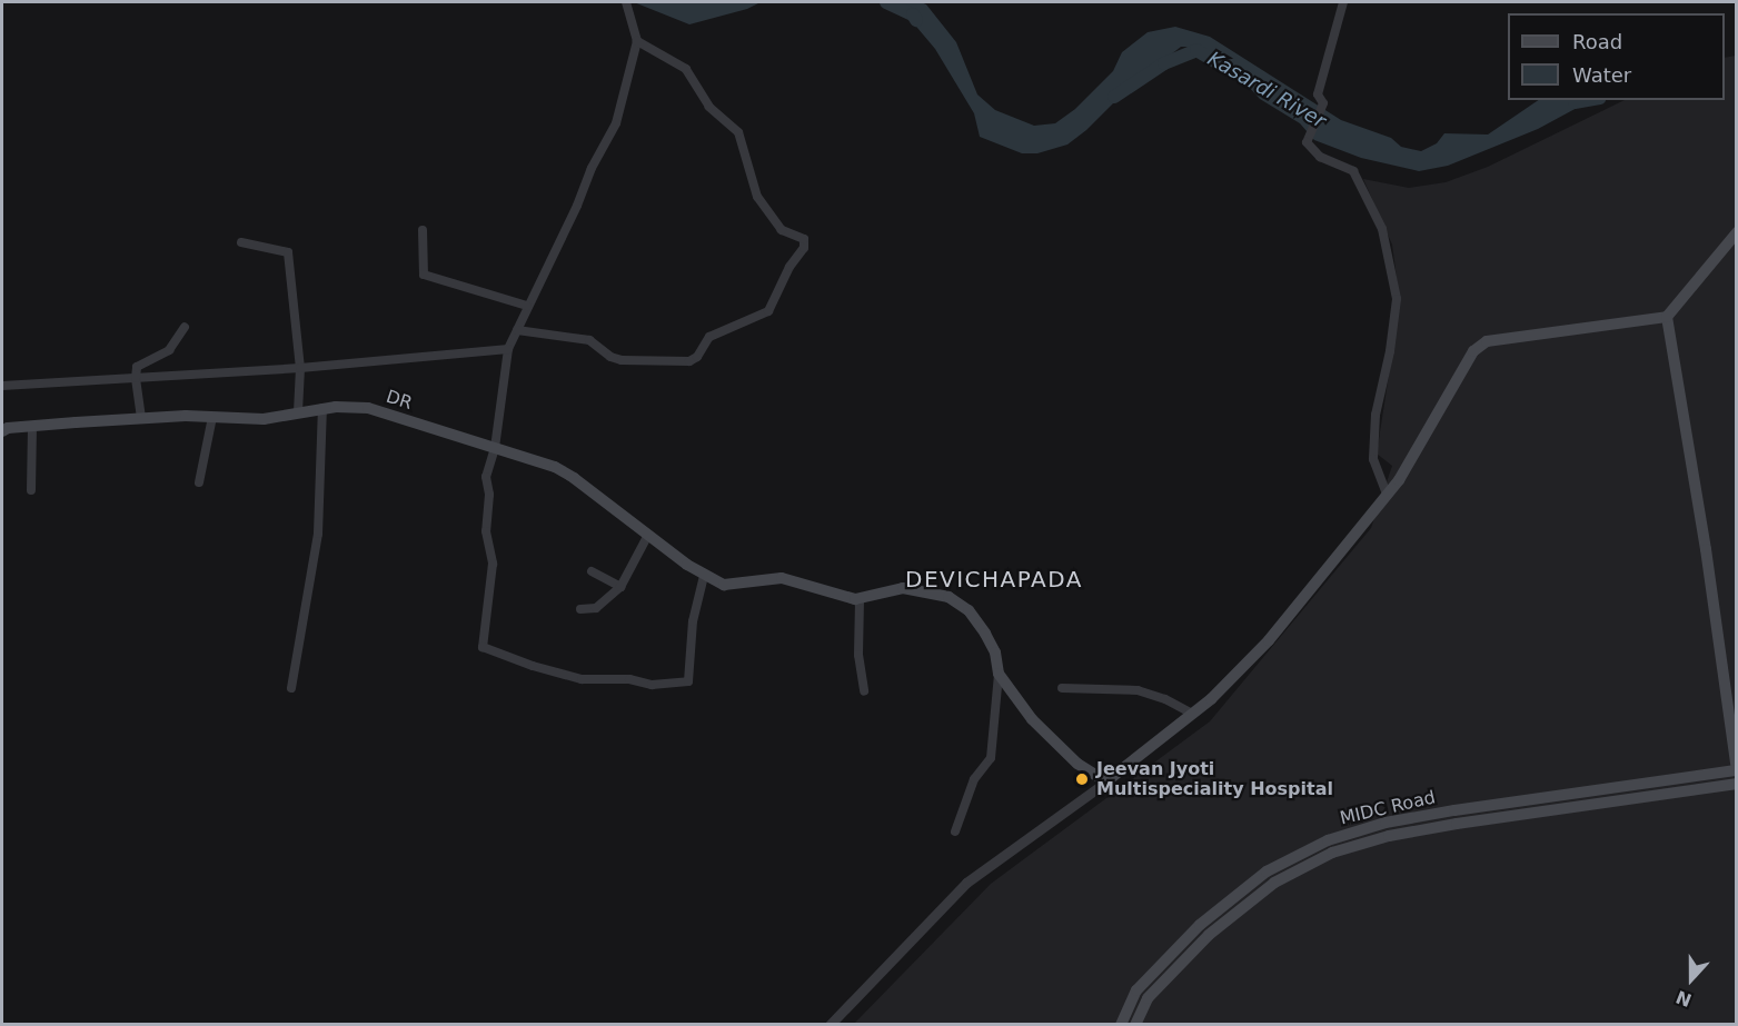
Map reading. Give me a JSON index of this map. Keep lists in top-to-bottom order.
{
  "streets": {
    "main road": ["DR", "MIDC Road"]
  },
  "districts": ["DEVICHAPADA"],
  "water": ["Kasardi River"],
  "places": ["Jeevan Jyoti Multispeciality Hospital"],
  "legend": ["Road", "Water"],
  "north": "bottom"
}
